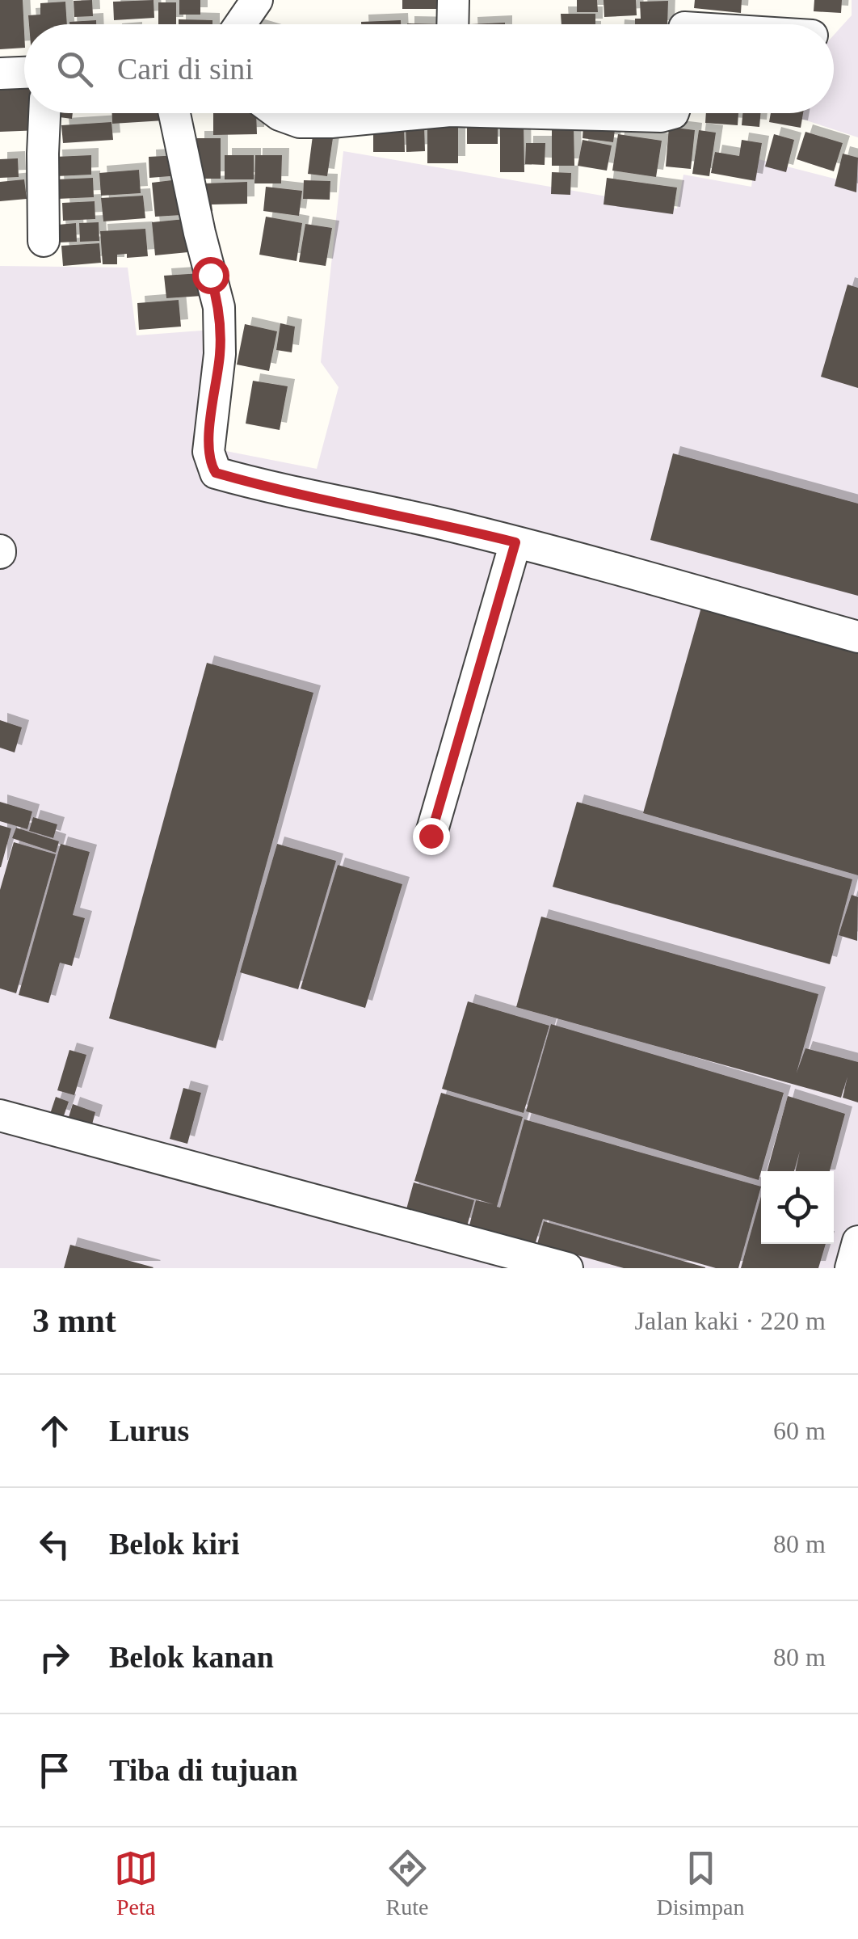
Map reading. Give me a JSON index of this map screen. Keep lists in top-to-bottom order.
{
  "page": {
    "search": "Cari di sini",
    "heading": ["3 mnt", "Jalan kaki · 220 m"],
    "list": [
      ["Lurus", "60 m"],
      ["Belok kiri", "80 m"],
      ["Belok kanan", "80 m"],
      "Tiba di tujuan"
    ],
    "nav": ["Peta", "Rute", "Disimpan"]
  }
}
